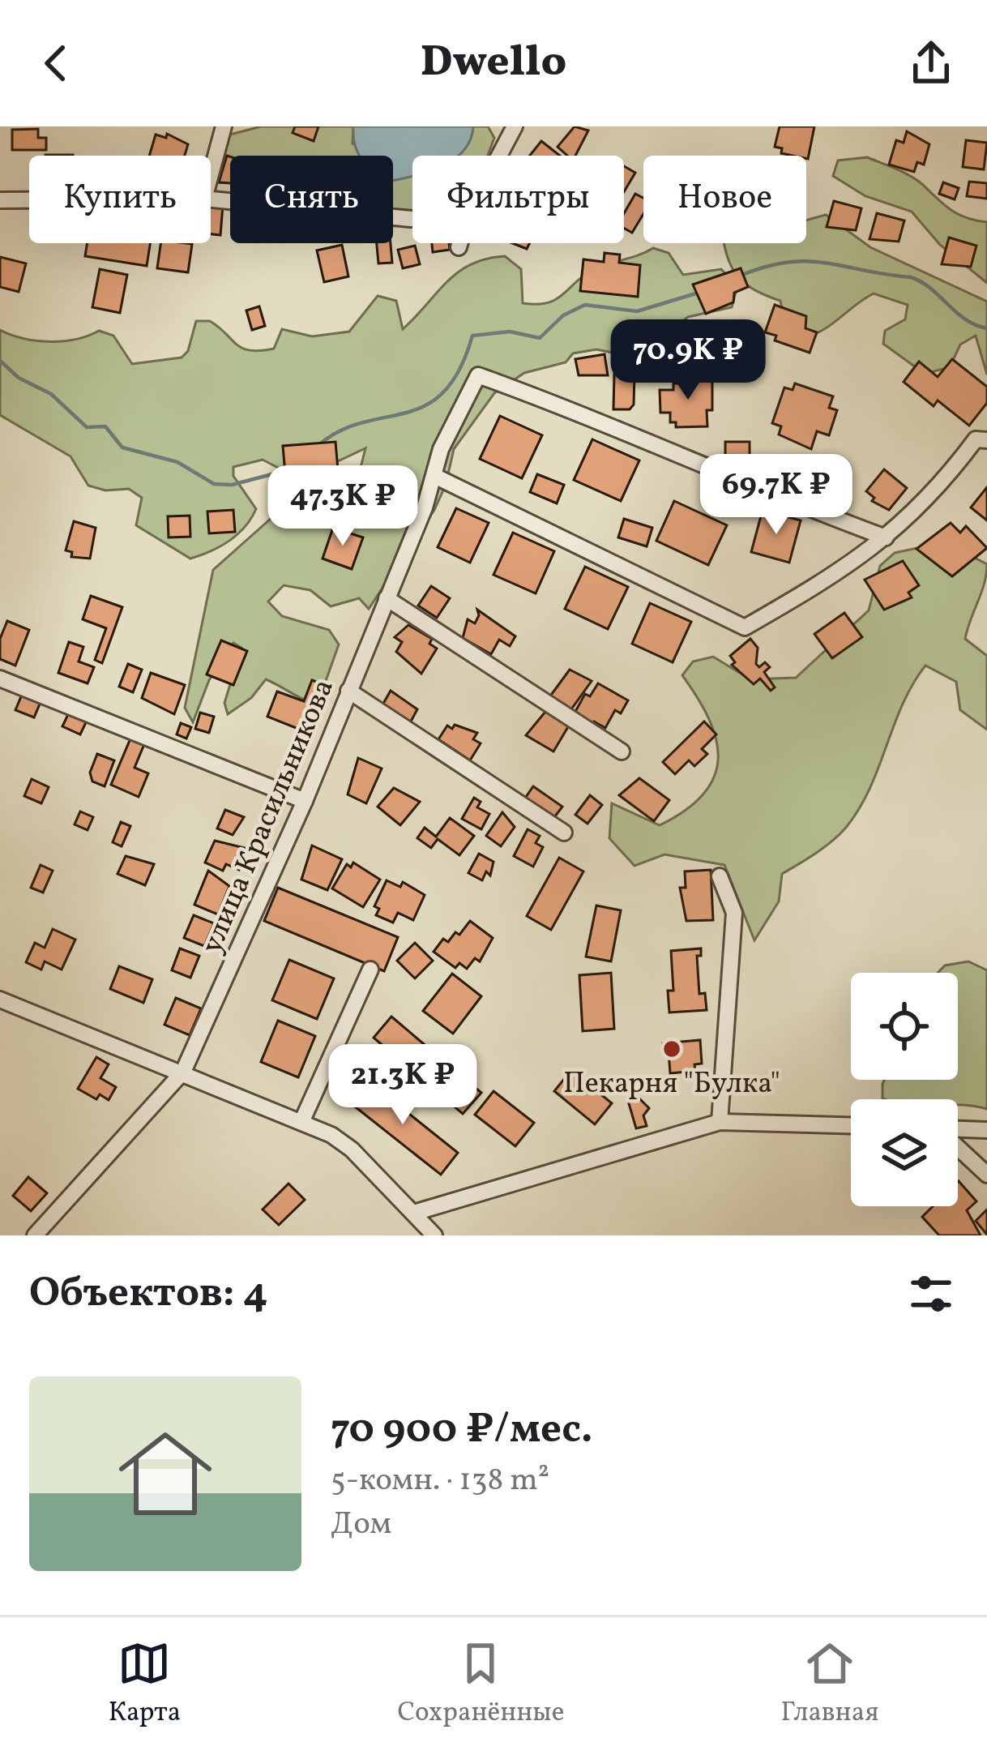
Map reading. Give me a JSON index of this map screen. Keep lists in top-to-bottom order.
{
  "streets": {
    "street": ["улица Красильникова"]
  },
  "places": ["Пекарня \"Булка\""],
  "page": {
    "header": "Dwello",
    "chip": [
      "Купить",
      "Снять",
      "Фильтры",
      "Новое"
    ],
    "price": [
      "70.9K ₽",
      "69.7K ₽",
      "47.3K ₽",
      "21.3K ₽"
    ],
    "heading": "Объектов: 4",
    "list": [
      {
        "name": "70 900 ₽/мес.",
        "note": "5-комн. · 138 m² · Дом"
      }
    ],
    "tabs": ["Карта", "Сохранённые", "Главная"]
  }
}
